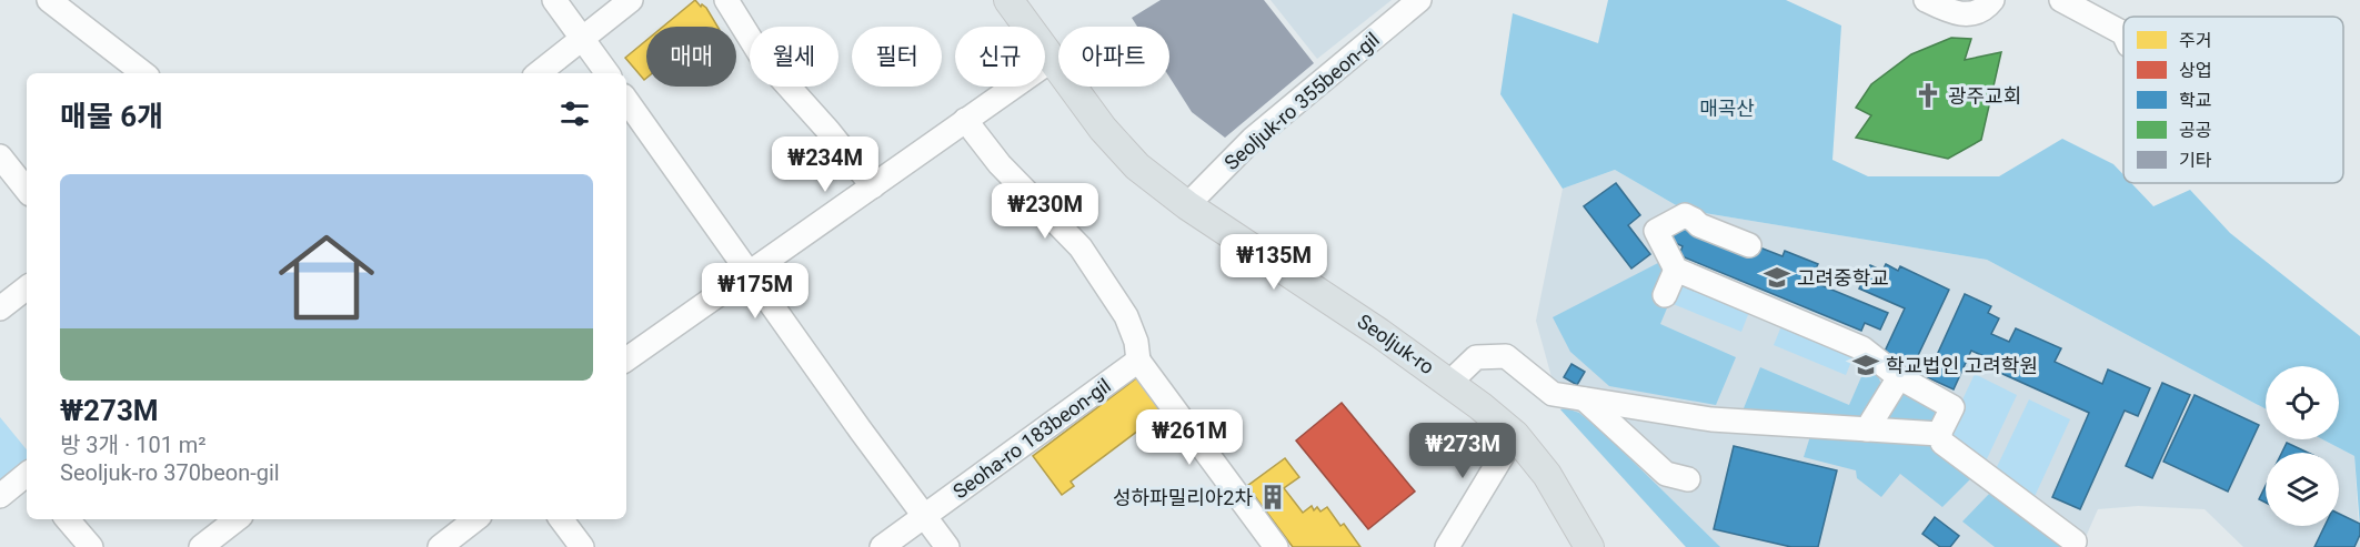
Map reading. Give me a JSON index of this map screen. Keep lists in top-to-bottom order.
{
  "streets": {
    "main road": ["Seoljuk-ro"],
    "street": ["Seoljuk-ro 355beon-gil", "Seoha-ro 183beon-gil"]
  },
  "crossings": [
    ["Seoljuk-ro 355beon-gil", "Seoljuk-ro"]
  ],
  "parks": ["매곡산"],
  "places": {
    "church": ["광주교회"],
    "school or university": ["고려중학교", "학교법인 고려학원"],
    "building": ["성하파밀리아2차"]
  },
  "legend": [
    "주거",
    "상업",
    "학교",
    "공공",
    "기타"
  ],
  "page": {
    "chip": [
      "매매",
      "월세",
      "필터",
      "신규",
      "아파트"
    ],
    "heading": "매물 6개",
    "price": [
      "₩234M",
      "₩230M",
      "₩135M",
      "₩175M",
      "₩261M",
      "₩273M"
    ],
    "list": [
      {
        "name": "₩273M",
        "note": "방 3개 · 101 m² · Seoljuk-ro 370beon-gil"
      }
    ]
  }
}
